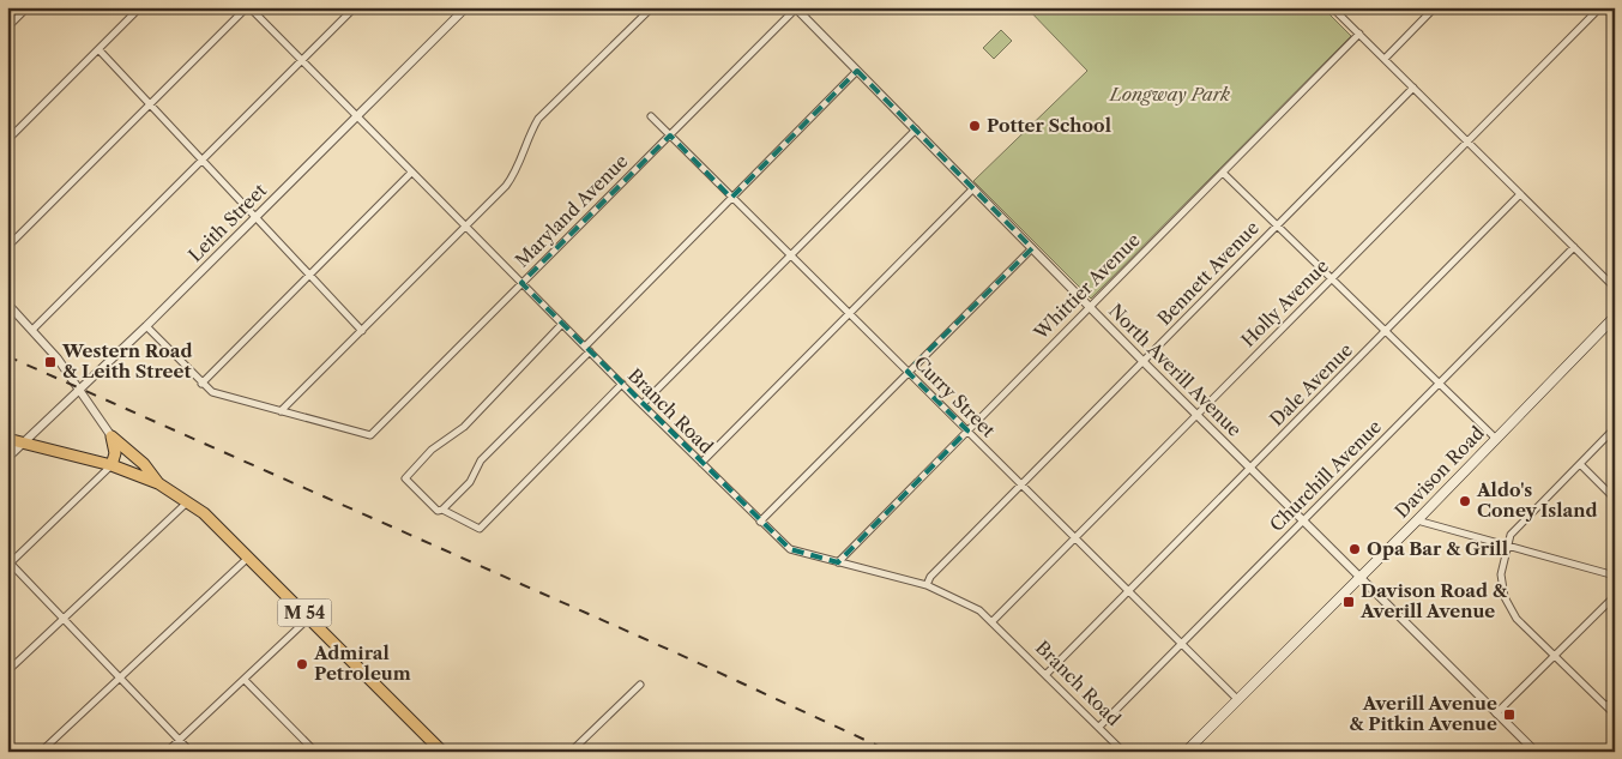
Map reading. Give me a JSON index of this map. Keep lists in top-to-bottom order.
{
  "streets": {
    "main road": ["Davison Road", "M 54"],
    "street": [
      "Maryland Avenue",
      "Leith Street",
      "Bennett Avenue",
      "Whittier Avenue",
      "Holly Avenue",
      "North Averill Avenue",
      "Dale Avenue",
      "Curry Street",
      "Branch Road",
      "Churchill Avenue"
    ]
  },
  "crossings": [
    ["Maryland Avenue", "North Averill Avenue"],
    ["Maryland Avenue", "Curry Street"],
    ["Maryland Avenue", "Branch Road"],
    ["Leith Street", "Branch Road"],
    ["Leith Street", "M 54"],
    ["Bennett Avenue", "North Averill Avenue"],
    ["Bennett Avenue", "Curry Street"],
    ["Bennett Avenue", "Branch Road"],
    ["Whittier Avenue", "North Averill Avenue"],
    ["Whittier Avenue", "Curry Street"],
    ["Whittier Avenue", "Branch Road"],
    ["Holly Avenue", "North Averill Avenue"],
    ["Holly Avenue", "Curry Street"],
    ["Holly Avenue", "Branch Road"],
    ["North Averill Avenue", "Dale Avenue"],
    ["North Averill Avenue", "Davison Road"],
    ["North Averill Avenue", "Churchill Avenue"],
    ["Dale Avenue", "Curry Street"],
    ["Dale Avenue", "Branch Road"],
    ["Curry Street", "Davison Road"],
    ["Curry Street", "Churchill Avenue"],
    ["Branch Road", "Churchill Avenue"]
  ],
  "parks": ["Longway Park"],
  "places": {
    "other": [
      "Potter School",
      "Aldo's Coney Island",
      "Opa Bar & Grill",
      "Admiral Petroleum"
    ],
    "transit": ["Western Road & Leith Street", "Davison Road & Averill Avenue", "Averill Avenue & Pitkin Avenue"]
  }
}
